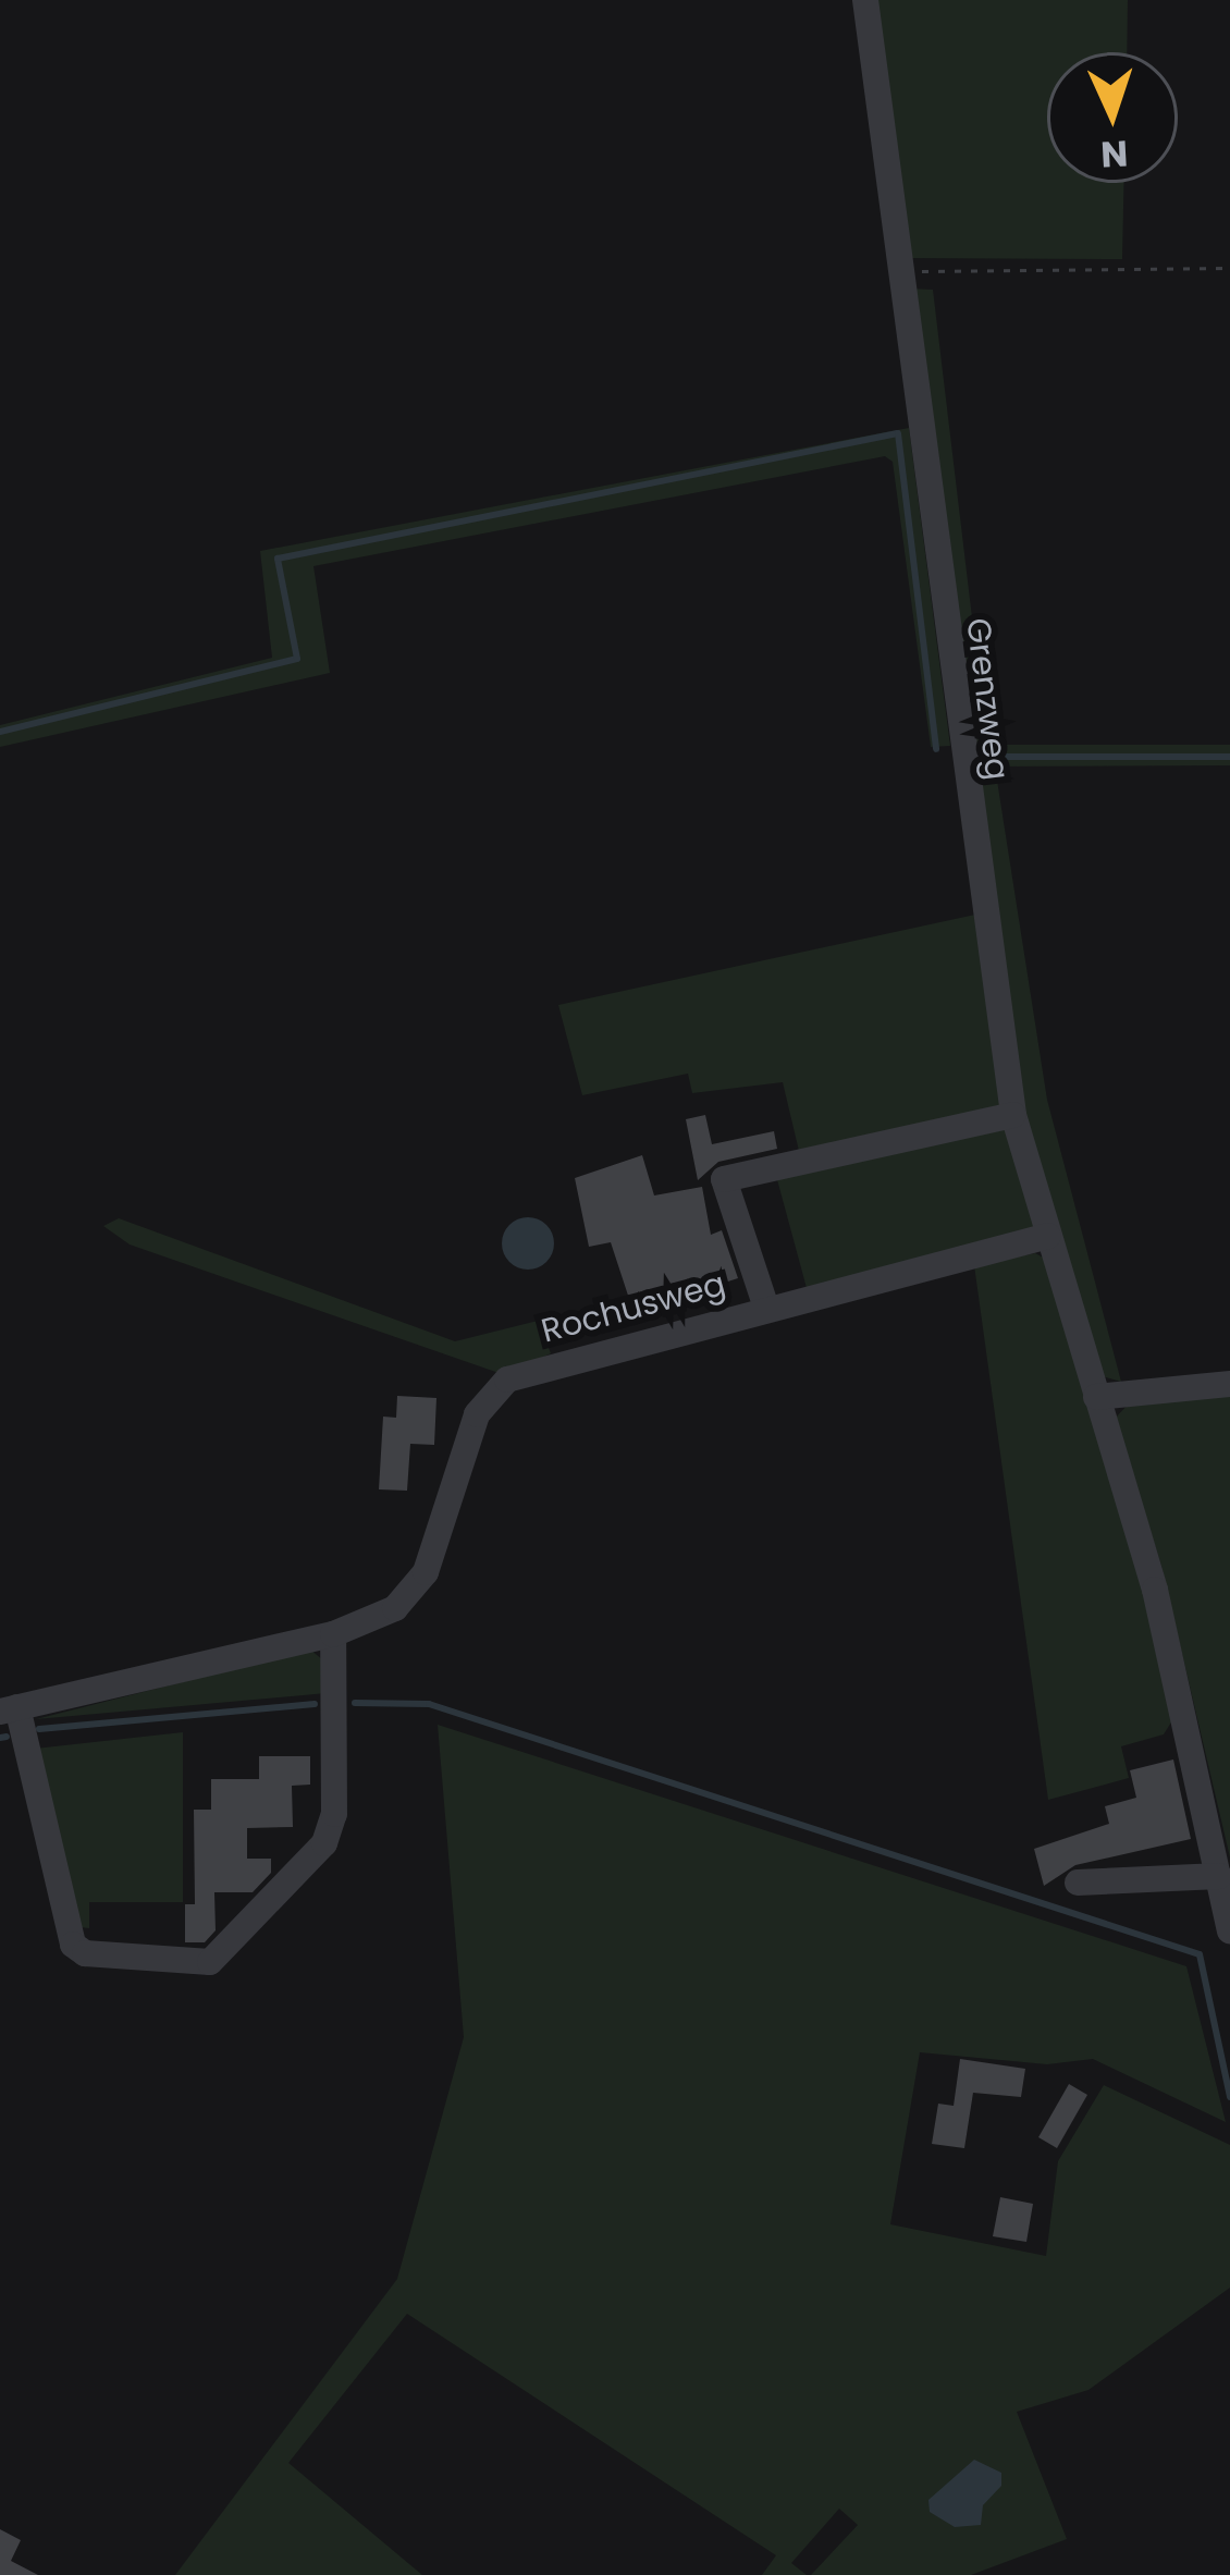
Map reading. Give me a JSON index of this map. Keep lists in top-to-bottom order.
{
  "streets": {
    "street": ["Grenzweg", "Rochusweg"]
  },
  "crossings": [
    ["Grenzweg", "Rochusweg"]
  ],
  "north": "bottom"
}
